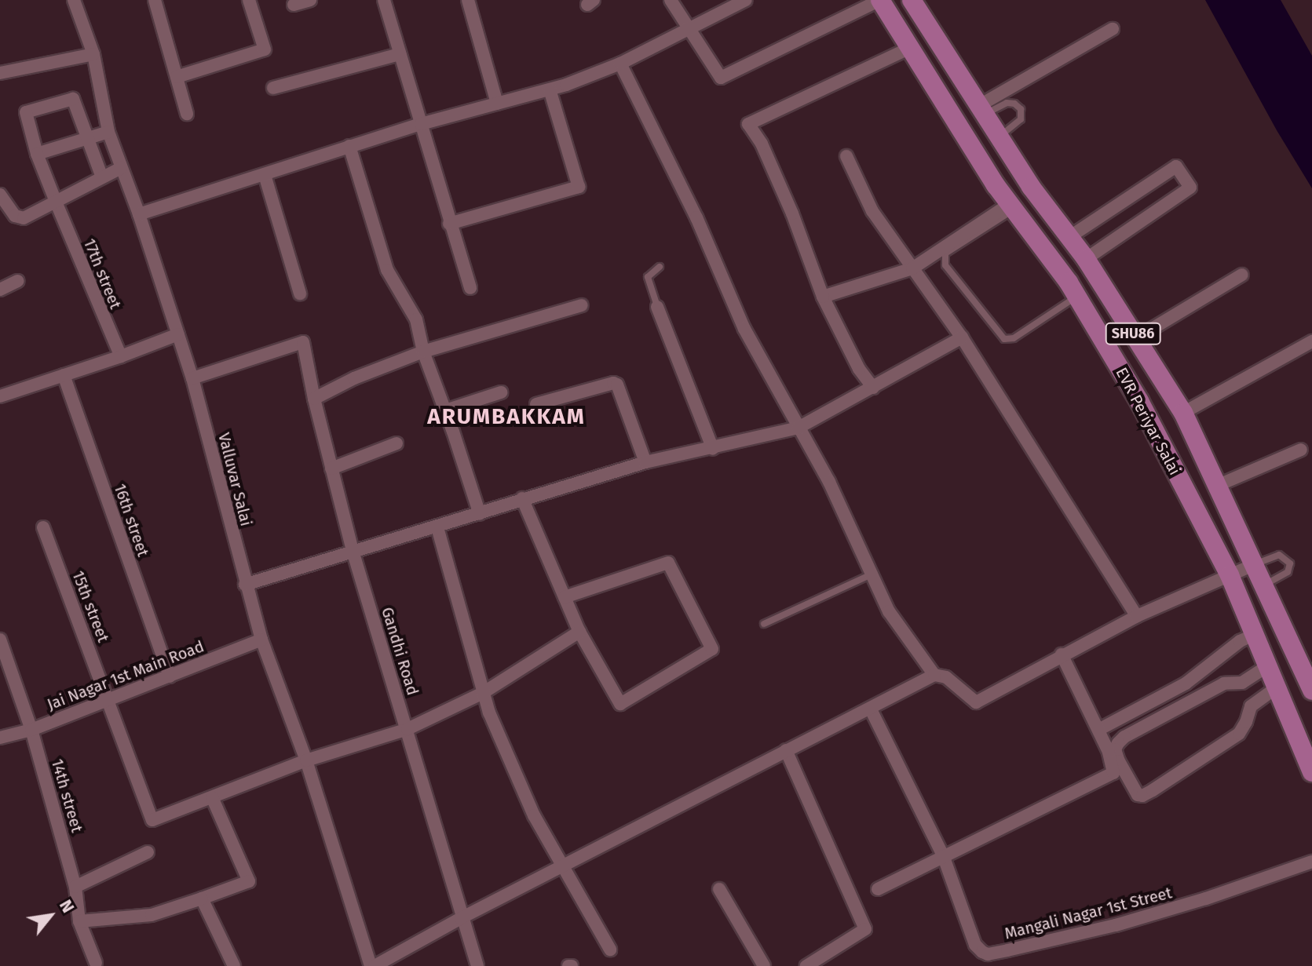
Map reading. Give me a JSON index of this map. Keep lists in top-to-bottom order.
{
  "streets": {
    "main road": ["SHU86", "EVR Periyar Salai"],
    "street": [
      "17th street",
      "Valluvar Salai",
      "16th street",
      "15th street",
      "Gandhi Road",
      "Jai Nagar 1st Main Road",
      "14th street",
      "Mangali Nagar 1st Street"
    ]
  },
  "crossings": [
    ["Valluvar Salai", "Gandhi Road"],
    ["Valluvar Salai", "Jai Nagar 1st Main Road"],
    ["16th street", "Jai Nagar 1st Main Road"],
    ["15th street", "Jai Nagar 1st Main Road"],
    ["Jai Nagar 1st Main Road", "14th street"]
  ],
  "districts": ["ARUMBAKKAM"],
  "north": "top right"
}
